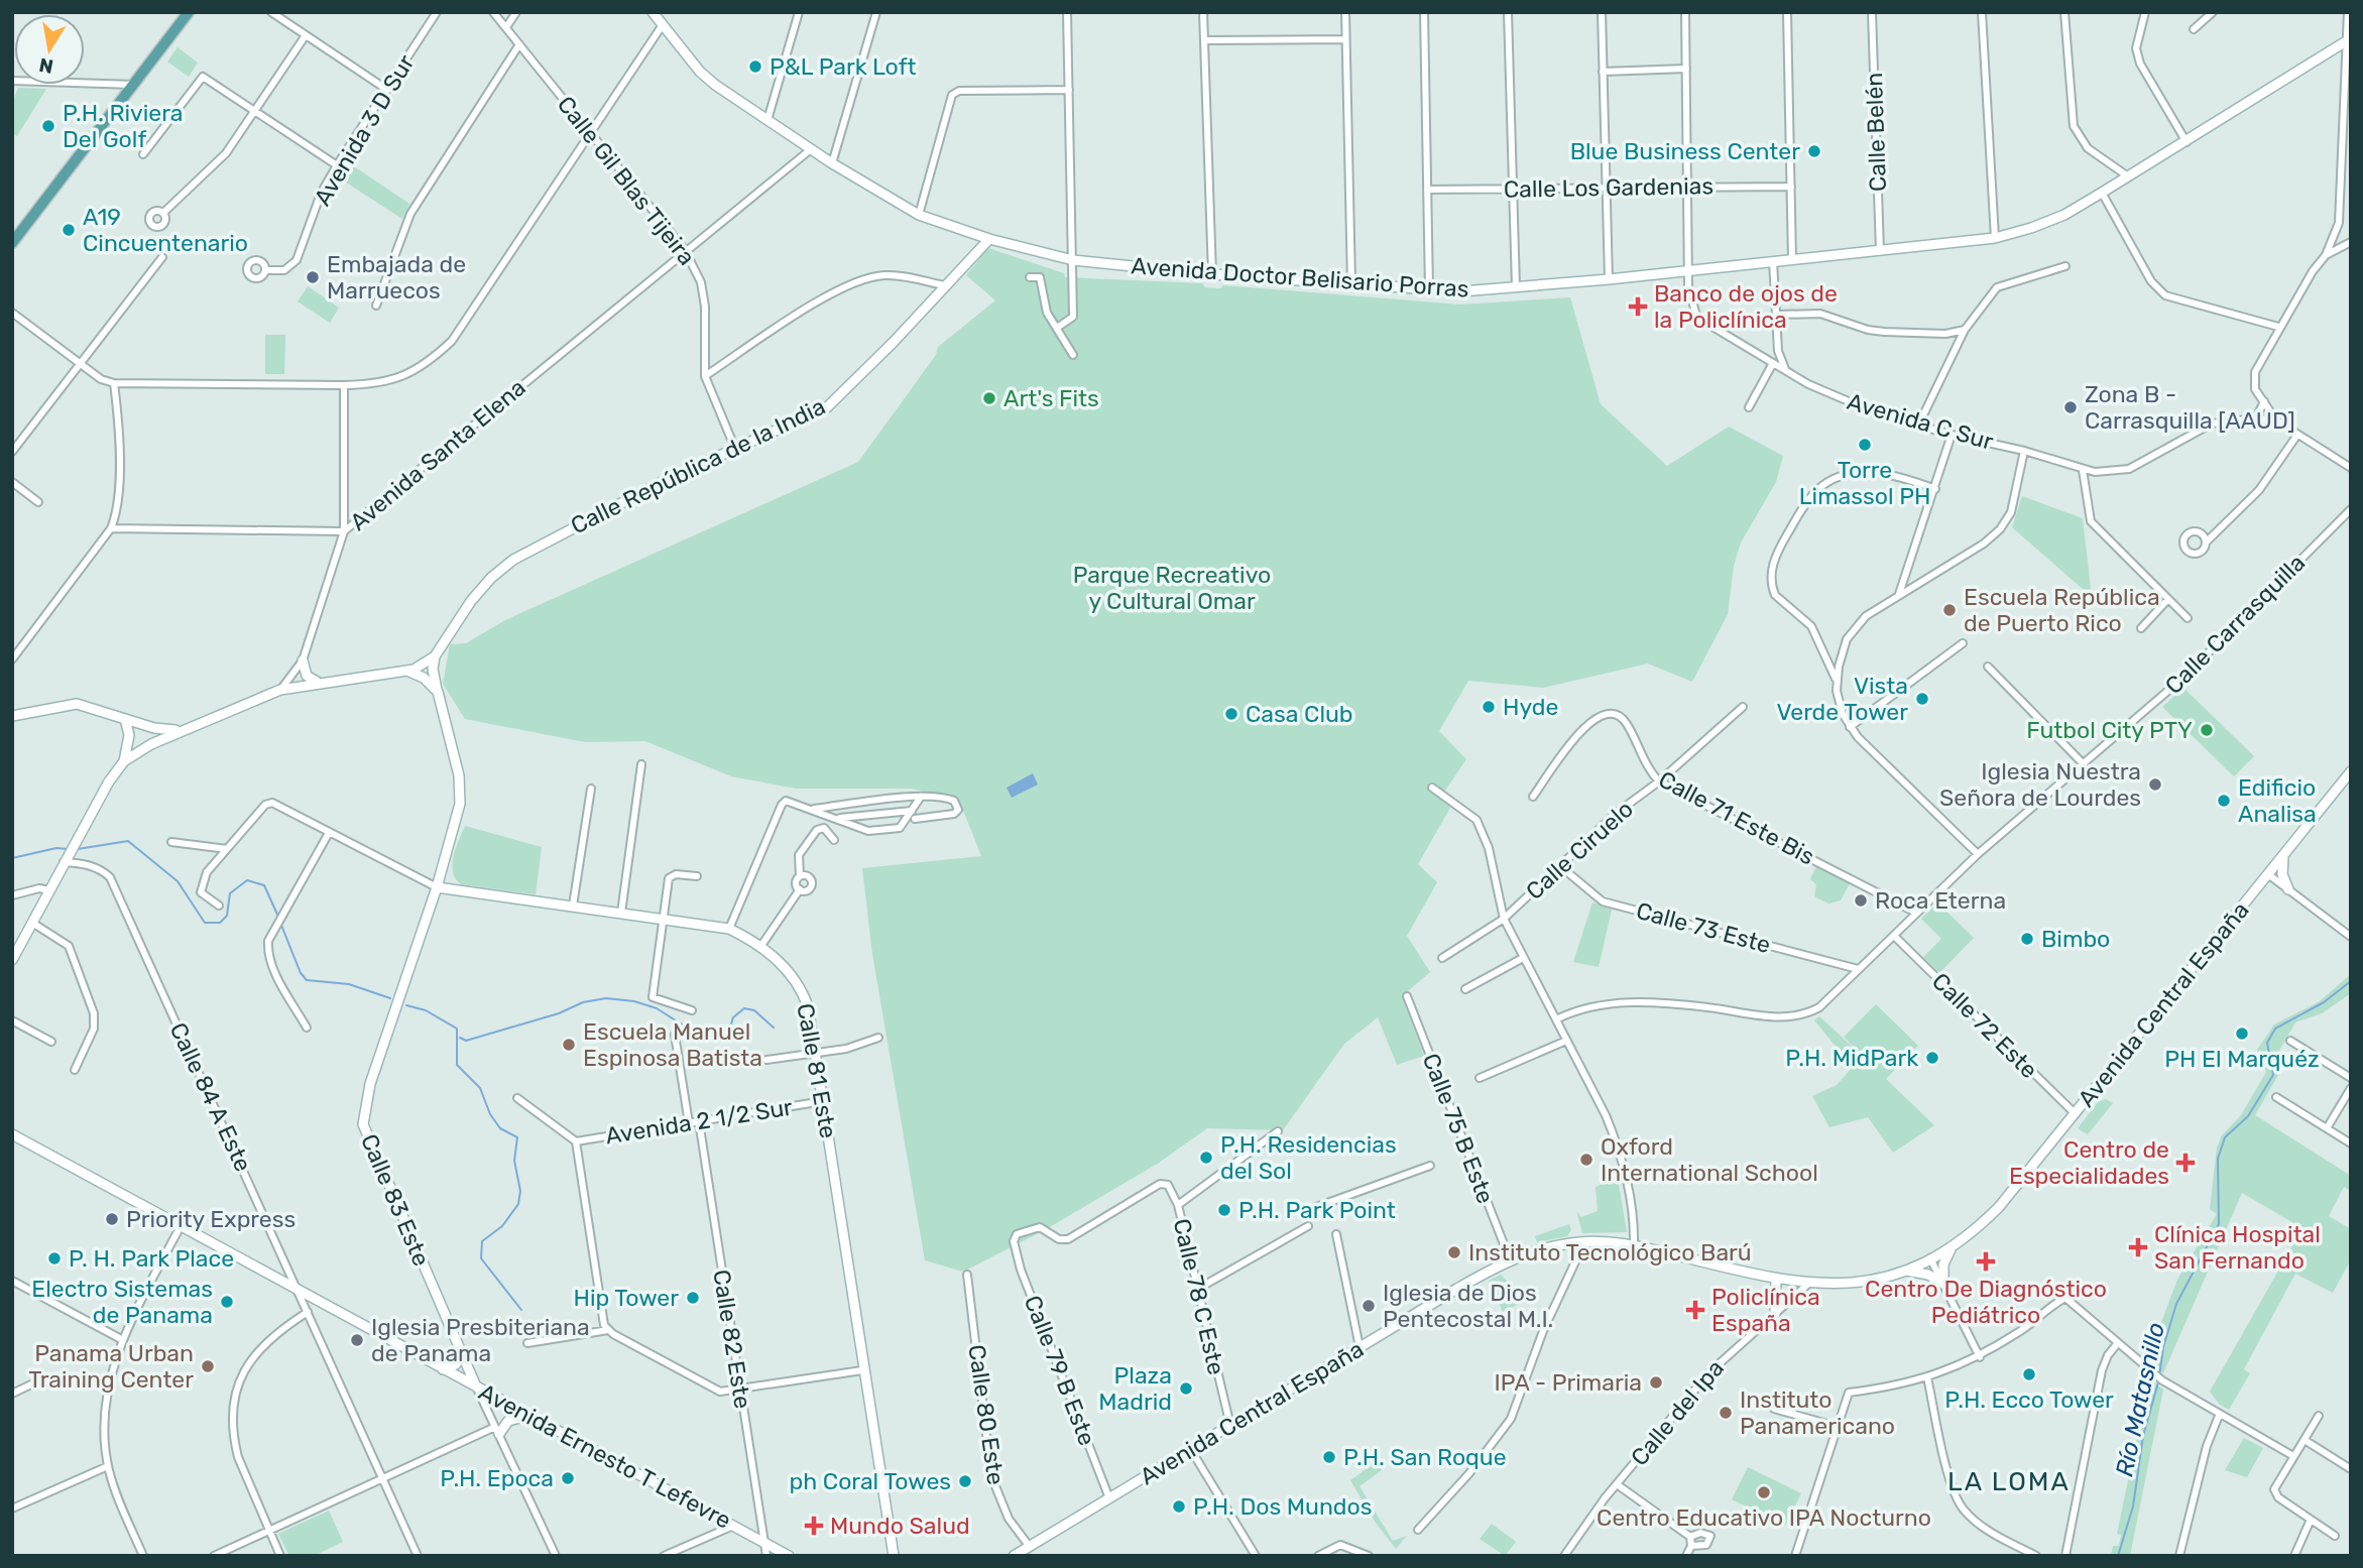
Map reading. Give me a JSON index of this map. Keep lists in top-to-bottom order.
{
  "streets": {
    "street": [
      "Avenida 3 D Sur",
      "Calle Belén",
      "Calle Gil Blas Tijeira",
      "Calle Los Gardenias",
      "Avenida Doctor Belisario Porras",
      "Avenida C Sur",
      "Avenida Santa Elena",
      "Calle República de la India",
      "Calle Carrasquilla",
      "Calle 71 Este Bis",
      "Calle Ciruelo",
      "Calle 73 Este",
      "Avenida Central España",
      "Calle 72 Este",
      "Calle 81 Este",
      "Calle 84 A Este",
      "Avenida 2 1/2 Sur",
      "Calle 75 B Este",
      "Calle 83 Este",
      "Calle 78 C Este",
      "Calle 82 Este",
      "Calle 79 B Este",
      "Calle del Ipa",
      "Calle 80 Este",
      "Avenida Ernesto T Lefevre"
    ]
  },
  "crossings": [
    ["Calle Belén", "Avenida Doctor Belisario Porras"],
    ["Calle Gil Blas Tijeira", "Avenida Santa Elena"],
    ["Calle Gil Blas Tijeira", "Calle República de la India"],
    ["Calle Los Gardenias", "Avenida C Sur"],
    ["Avenida Doctor Belisario Porras", "Avenida C Sur"],
    ["Avenida Doctor Belisario Porras", "Avenida Santa Elena"],
    ["Avenida Doctor Belisario Porras", "Calle República de la India"],
    ["Calle Carrasquilla", "Calle 71 Este Bis"],
    ["Calle Carrasquilla", "Calle 73 Este"],
    ["Calle Carrasquilla", "Calle 72 Este"],
    ["Calle 71 Este Bis", "Calle Ciruelo"],
    ["Calle Ciruelo", "Calle 73 Este"],
    ["Avenida Central España", "Calle 72 Este"],
    ["Avenida Central España", "Calle 75 B Este"],
    ["Avenida Central España", "Calle 78 C Este"],
    ["Avenida Central España", "Calle 79 B Este"],
    ["Avenida Central España", "Calle del Ipa"],
    ["Avenida Central España", "Calle 80 Este"],
    ["Calle 81 Este", "Avenida 2 1/2 Sur"],
    ["Calle 81 Este", "Calle 83 Este"],
    ["Calle 84 A Este", "Avenida Ernesto T Lefevre"],
    ["Avenida 2 1/2 Sur", "Calle 82 Este"],
    ["Calle 83 Este", "Avenida Ernesto T Lefevre"],
    ["Calle 78 C Este", "Calle 79 B Este"],
    ["Calle 82 Este", "Avenida Ernesto T Lefevre"]
  ],
  "districts": ["LA LOMA"],
  "water": ["Río Matasnillo"],
  "parks": ["Parque Recreativo y Cultural Omar"],
  "places": {
    "other": [
      "P&L Park Loft",
      "P.H. Riviera Del Golf",
      "Blue Business Center",
      "A19 Cincuentenario",
      "Embajada de Marruecos",
      "Art's Fits",
      "Zona B - Carrasquilla [AAUD]",
      "Torre Limassol PH",
      "Escuela República de Puerto Rico",
      "Vista Verde Tower",
      "Hyde",
      "Casa Club",
      "Futbol City PTY",
      "Iglesia Nuestra Señora de Lourdes",
      "Edificio Analisa",
      "Roca Eterna",
      "Bimbo",
      "PH El Marquéz",
      "Escuela Manuel Espinosa Batista",
      "P.H. MidPark",
      "P.H. Residencias del Sol",
      "Oxford International School",
      "P.H. Park Point",
      "Priority Express",
      "Instituto Tecnológico Barú",
      "P. H. Park Place",
      "Hip Tower",
      "Electro Sistemas de Panama",
      "Iglesia de Dios Pentecostal M.I.",
      "Iglesia Presbiteriana de Panama",
      "Panama Urban Training Center",
      "P.H. Ecco Tower",
      "IPA - Primaria",
      "Plaza Madrid",
      "Instituto Panamericano",
      "P.H. San Roque",
      "P.H. Epoca",
      "ph Coral Towes",
      "Centro Educativo IPA Nocturno",
      "P.H. Dos Mundos"
    ],
    "health": [
      "Banco de ojos de la Policlínica",
      "Centro de Especialidades",
      "Clínica Hospital San Fernando",
      "Centro De Diagnóstico Pediátrico",
      "Policlínica España",
      "Mundo Salud"
    ]
  },
  "north": "bottom"
}
